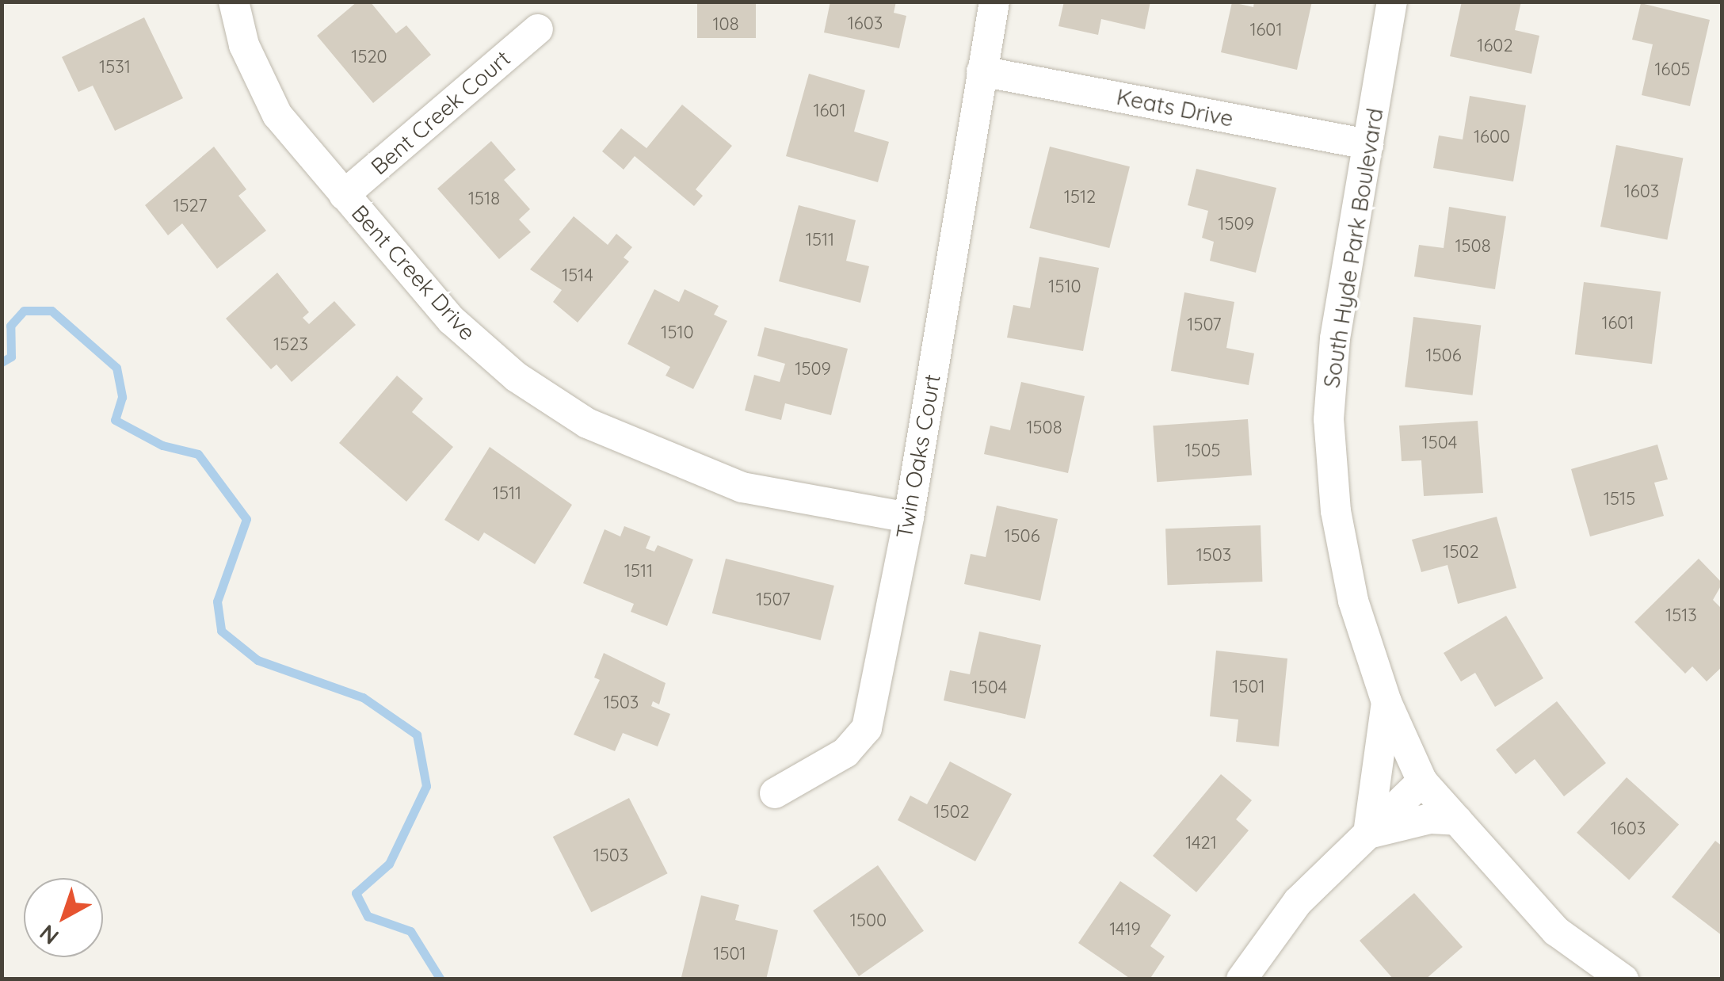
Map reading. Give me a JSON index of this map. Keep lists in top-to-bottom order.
{
  "streets": {
    "street": [
      "Keats Drive",
      "Bent Creek Court",
      "South Hyde Park Boulevard",
      "Bent Creek Drive",
      "Twin Oaks Court"
    ]
  },
  "crossings": [
    ["Keats Drive", "South Hyde Park Boulevard"],
    ["Keats Drive", "Twin Oaks Court"],
    ["Bent Creek Court", "Bent Creek Drive"],
    ["Bent Creek Drive", "Twin Oaks Court"]
  ],
  "house_numbers": [
    "1603",
    "108",
    "1601",
    "1602",
    "1520",
    "1531",
    "1605",
    "1601",
    "1600",
    "1603",
    "1512",
    "1518",
    "1527",
    "1509",
    "1511",
    "1508",
    "1514",
    "1510",
    "1601",
    "1507",
    "1510",
    "1523",
    "1506",
    "1509",
    "1508",
    "1504",
    "1505",
    "1511",
    "1515",
    "1506",
    "1502",
    "1503",
    "1511",
    "1507",
    "1513",
    "1501",
    "1504",
    "1503",
    "1502",
    "1603",
    "1421",
    "1503",
    "1500",
    "1419",
    "1501"
  ],
  "north": "bottom left"
}
